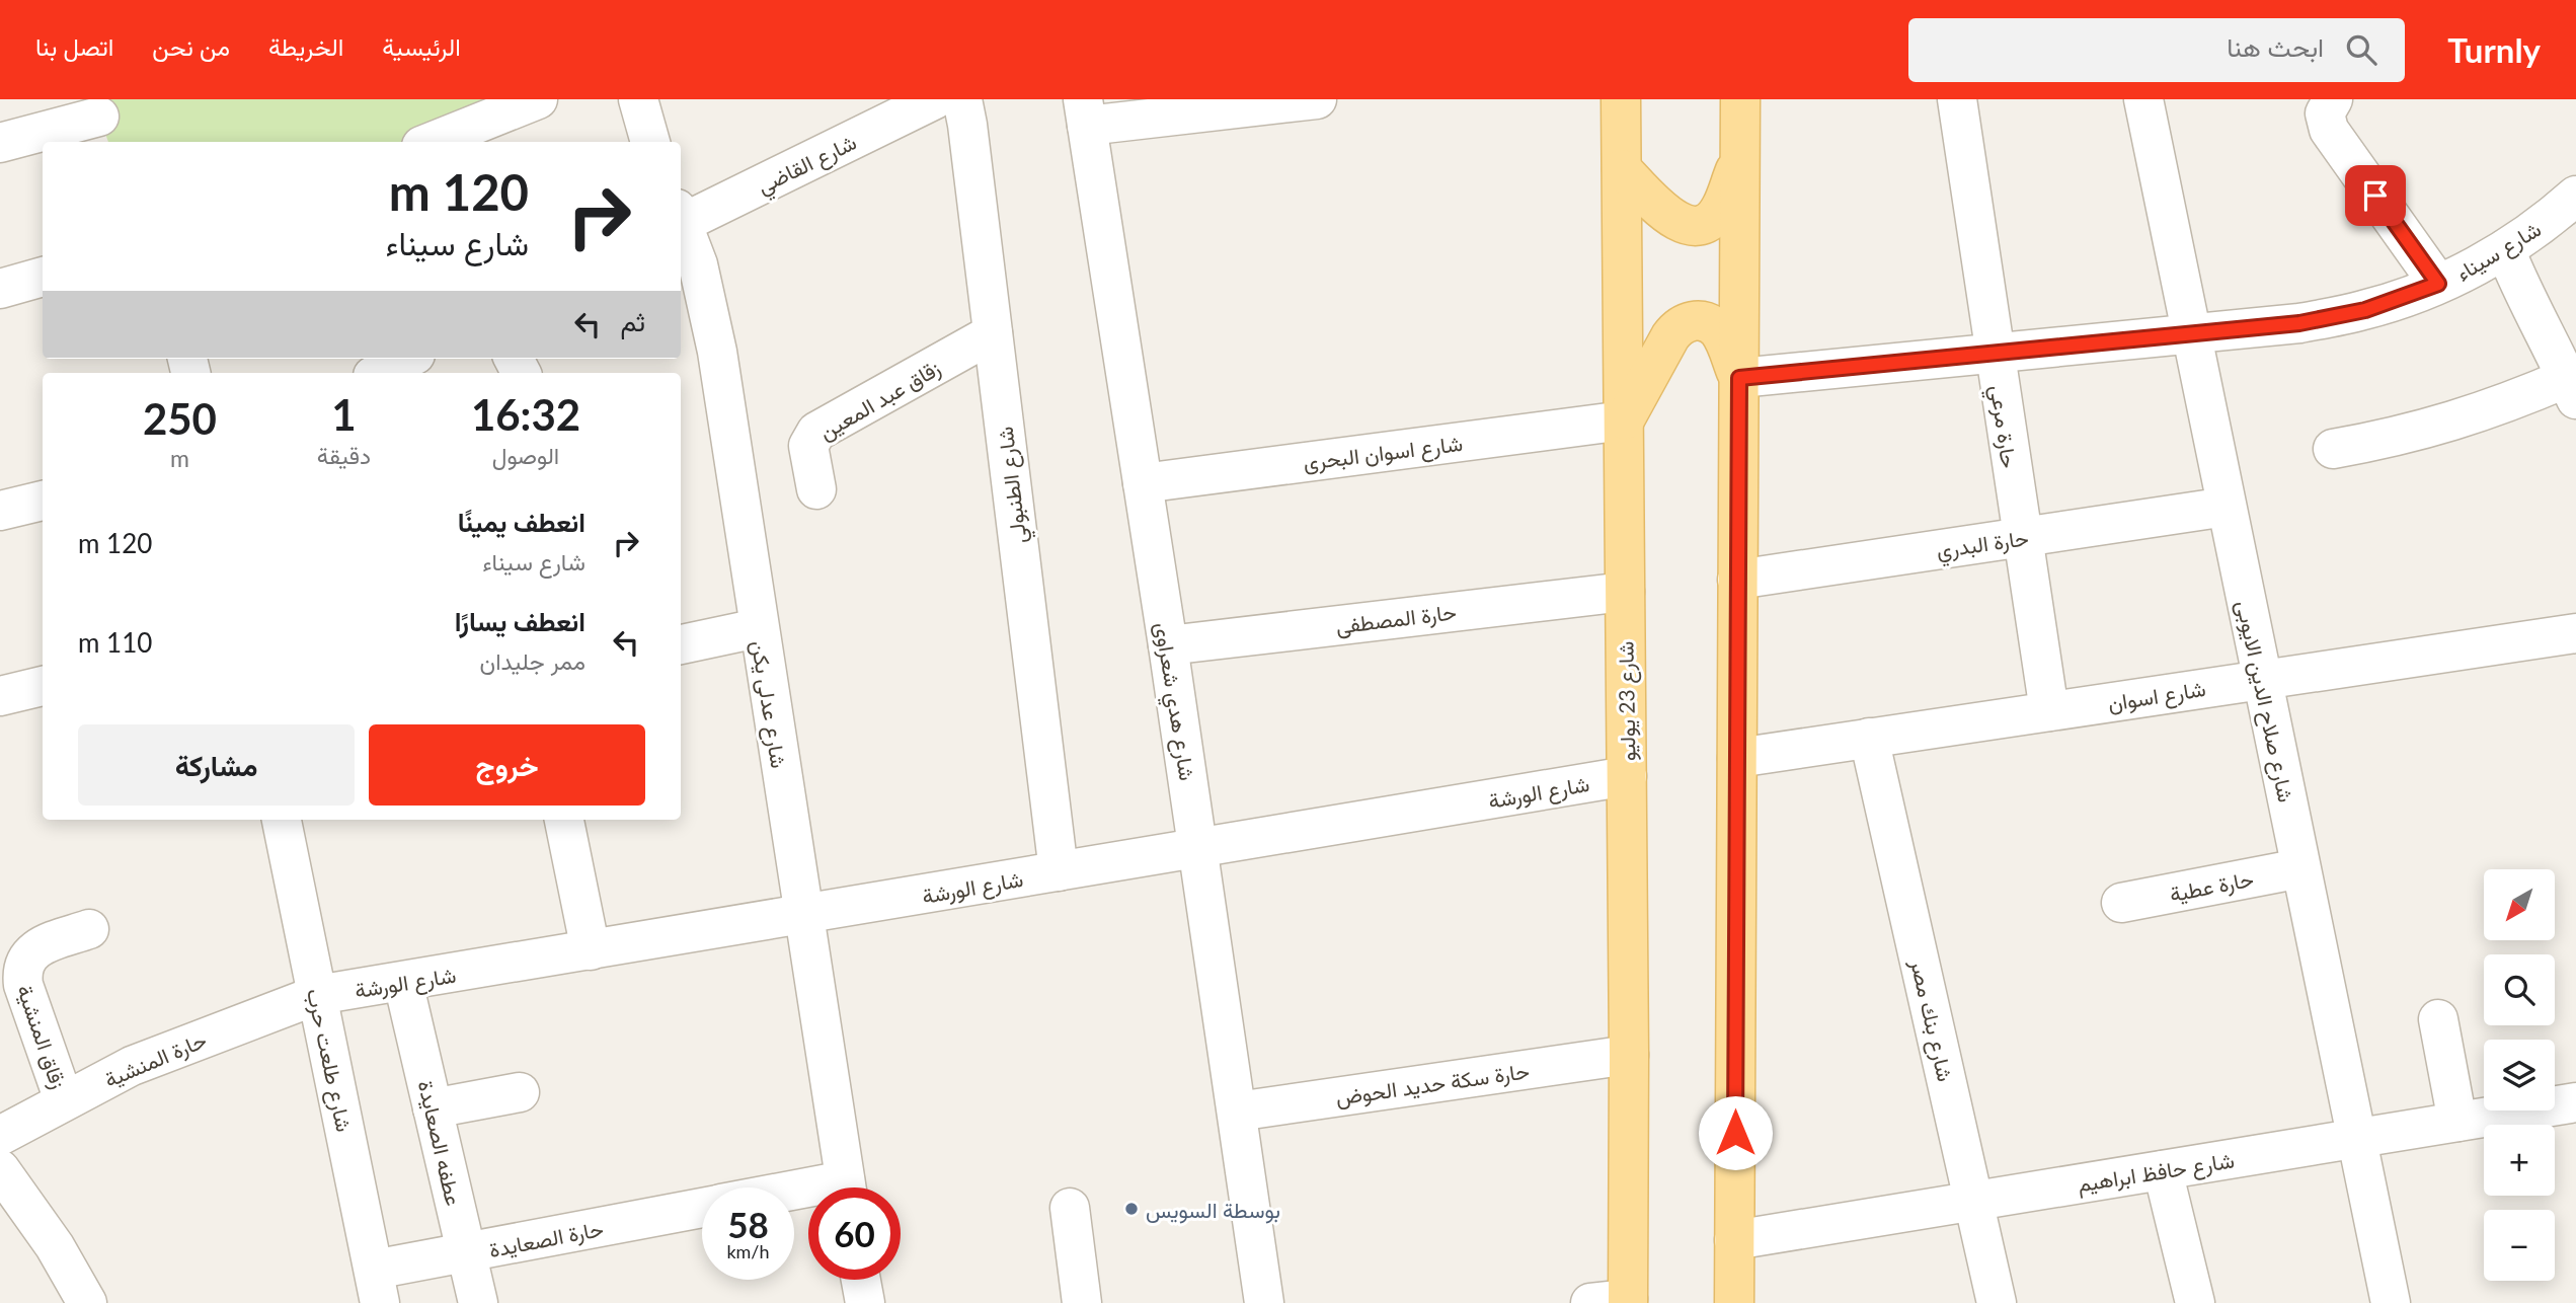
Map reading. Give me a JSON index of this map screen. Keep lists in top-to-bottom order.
{
  "streets": {
    "main road": ["شارع 23 يوليو"],
    "street": [
      "شارع القاضي",
      "شارع سيناء",
      "زقاق عبد المعين",
      "حارة مرعي",
      "شارع اسوان البحرى",
      "شارع الطنبولي",
      "حارة البدري",
      "حارة المصطفى",
      "شارع اسوان",
      "شارع هدي شعراوى",
      "شارع صلاح الدين الايوبى",
      "شارع عدلى يكن",
      "شارع الورشة",
      "حارة عطية",
      "شارع بنك مصر",
      "زقاق المنشية",
      "حارة المنشية",
      "شارع طلعت حرب",
      "حارة سكة حديد الحوض",
      "عطفه الصعايدة",
      "شارع حافظ ابراهيم",
      "حارة الصعايدة"
    ]
  },
  "crossings": [
    ["شارع سيناء", "حارة مرعي"],
    ["شارع سيناء", "شارع صلاح الدين الايوبى"],
    ["زقاق عبد المعين", "شارع الطنبولي"],
    ["حارة مرعي", "حارة البدري"],
    ["حارة مرعي", "شارع اسوان"],
    ["شارع اسوان البحرى", "شارع هدي شعراوى"],
    ["شارع اسوان البحرى", "شارع 23 يوليو"],
    ["شارع الطنبولي", "شارع الورشة"],
    ["حارة البدري", "شارع صلاح الدين الايوبى"],
    ["حارة المصطفى", "شارع هدي شعراوى"],
    ["حارة المصطفى", "شارع 23 يوليو"],
    ["شارع اسوان", "شارع صلاح الدين الايوبى"],
    ["شارع اسوان", "شارع بنك مصر"],
    ["شارع هدي شعراوى", "شارع الورشة"],
    ["شارع هدي شعراوى", "حارة سكة حديد الحوض"],
    ["شارع 23 يوليو", "شارع الورشة"],
    ["شارع 23 يوليو", "حارة سكة حديد الحوض"],
    ["شارع صلاح الدين الايوبى", "حارة عطية"],
    ["شارع صلاح الدين الايوبى", "شارع حافظ ابراهيم"],
    ["شارع عدلى يكن", "شارع الورشة"],
    ["شارع الورشة", "حارة المنشية"],
    ["شارع الورشة", "شارع طلعت حرب"],
    ["شارع الورشة", "عطفه الصعايدة"],
    ["شارع بنك مصر", "شارع حافظ ابراهيم"],
    ["زقاق المنشية", "حارة المنشية"],
    ["حارة المنشية", "شارع طلعت حرب"],
    ["شارع طلعت حرب", "حارة الصعايدة"],
    ["عطفه الصعايدة", "حارة الصعايدة"]
  ],
  "places": ["بوسطة السويس"],
  "north": "bottom left",
  "page": {
    "header": "Turnly",
    "search": "ابحث هنا",
    "nav": [
      "الرئيسية",
      "الخريطة",
      "من نحن",
      "اتصل بنا"
    ],
    "turn": ["120 m", "شارع سيناء"],
    "then": "ثم",
    "eta": [
      "16:32",
      "الوصول",
      "1",
      "دقيقة",
      "250",
      "m"
    ],
    "list": [
      {
        "name": "انعطف يمينًا",
        "note": "شارع سيناء",
        "value": "120 m"
      },
      {
        "name": "انعطف يسارًا",
        "note": "ممر جليدان",
        "value": "110 m"
      }
    ],
    "buttons": ["خروج", "مشاركة"],
    "map_buttons": ["+", "−"],
    "speed": "58 km/h",
    "limit": "60"
  }
}
